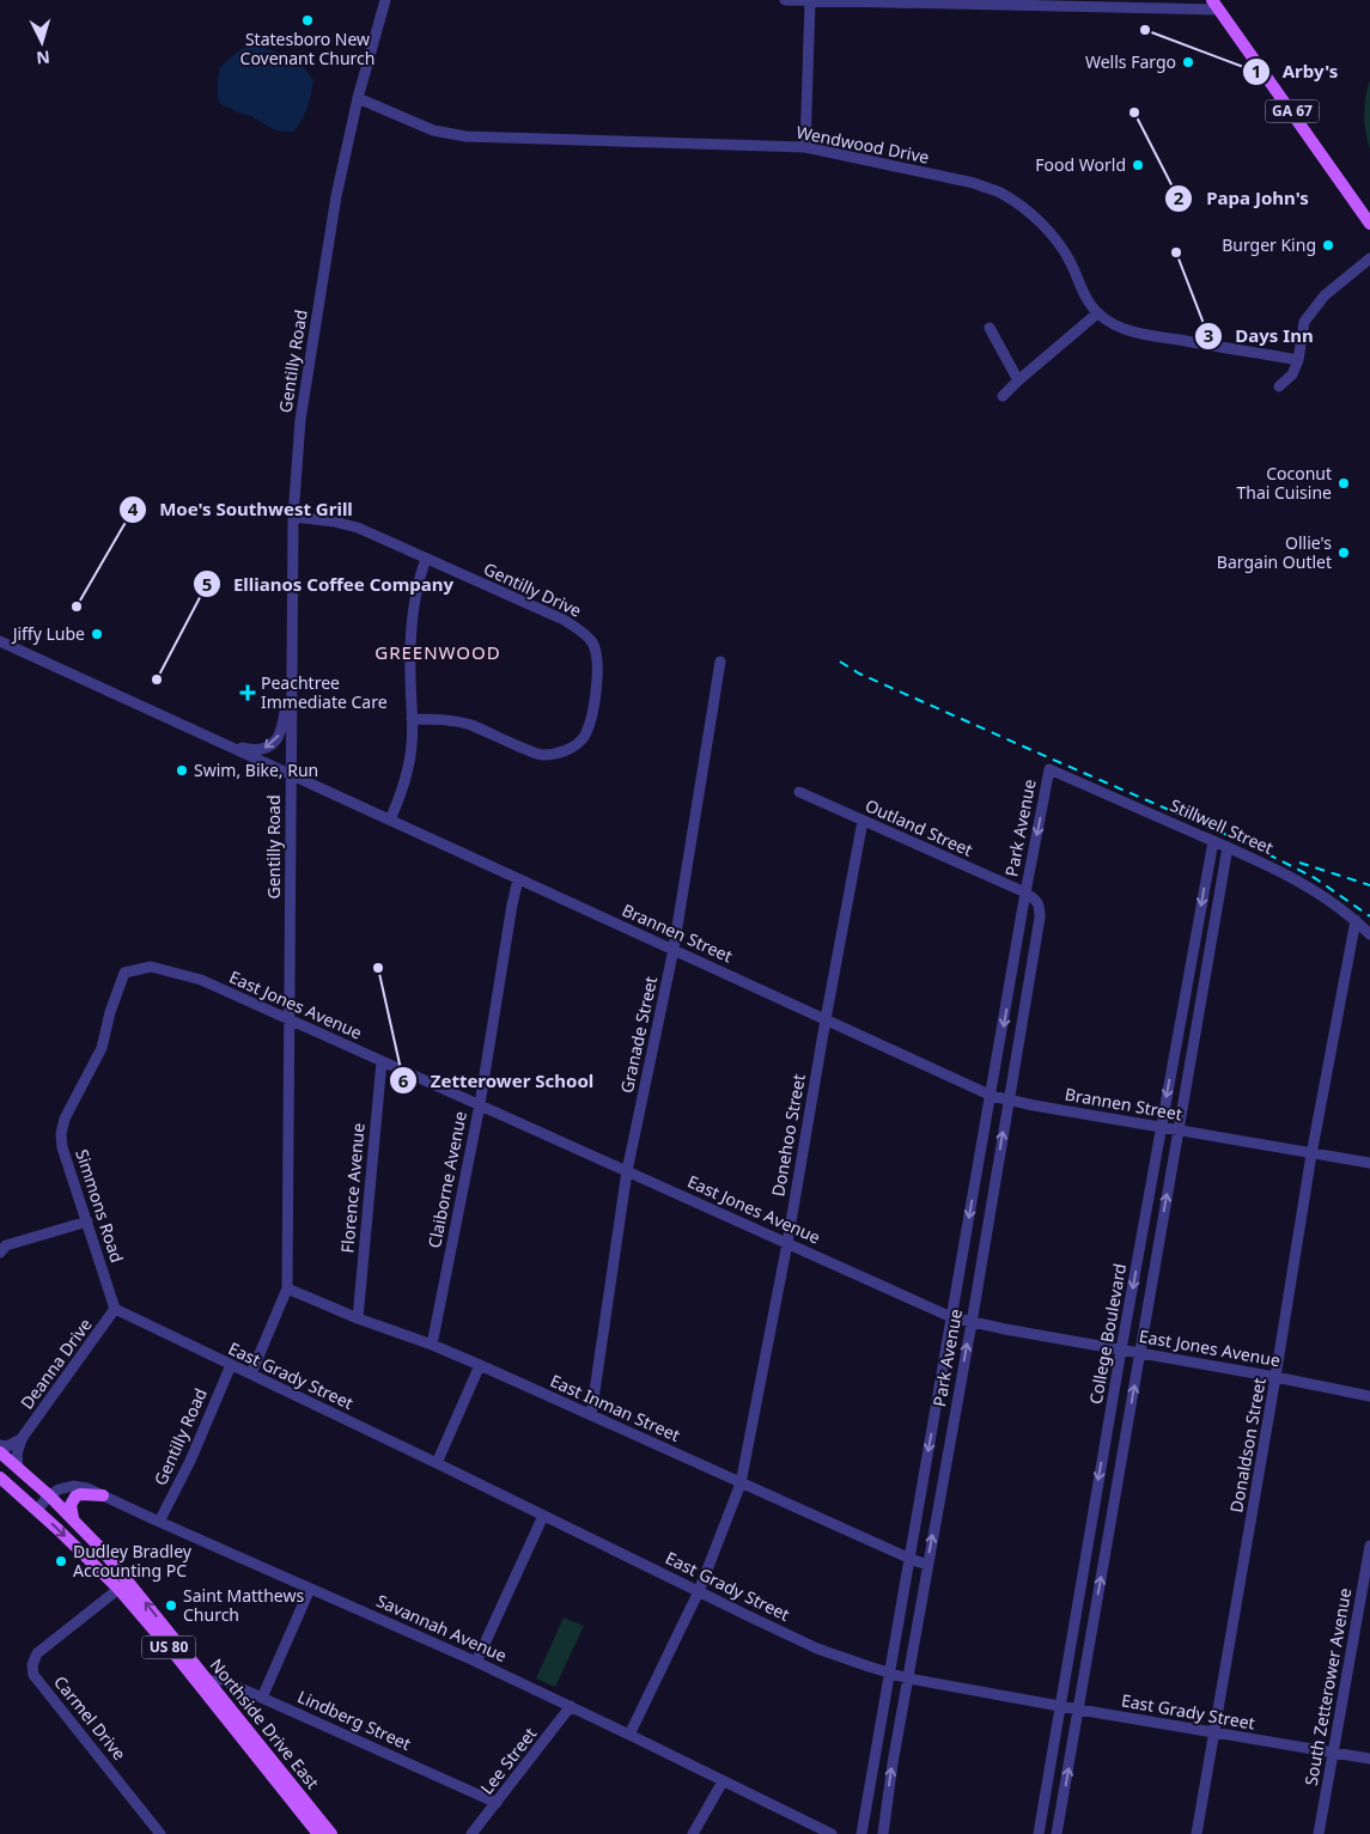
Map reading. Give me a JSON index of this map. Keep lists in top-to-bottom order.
{
  "streets": {
    "main road": ["GA 67", "US 80", "Northside Drive East"],
    "street": [
      "Wendwood Drive",
      "Gentilly Road",
      "Gentilly Drive",
      "Stillwell Street",
      "Outland Street",
      "Park Avenue",
      "Brannen Street",
      "East Jones Avenue",
      "Granade Street",
      "Donehoo Street",
      "Claiborne Avenue",
      "Florence Avenue",
      "Simmons Road",
      "College Boulevard",
      "Deanna Drive",
      "East Grady Street",
      "East Inman Street",
      "Donaldson Street",
      "Savannah Avenue",
      "South Zetterower Avenue",
      "Carmel Drive",
      "Lindberg Street",
      "Lee Street"
    ]
  },
  "crossings": [
    ["Wendwood Drive", "Gentilly Road"],
    ["Gentilly Road", "Gentilly Drive"],
    ["Gentilly Road", "Brannen Street"],
    ["Gentilly Road", "East Jones Avenue"],
    ["Gentilly Road", "East Grady Street"],
    ["Gentilly Road", "East Inman Street"],
    ["Gentilly Road", "Savannah Avenue"],
    ["Stillwell Street", "Park Avenue"],
    ["Stillwell Street", "College Boulevard"],
    ["Stillwell Street", "Donaldson Street"],
    ["Outland Street", "Park Avenue"],
    ["Outland Street", "Donehoo Street"],
    ["Park Avenue", "Brannen Street"],
    ["Park Avenue", "East Jones Avenue"],
    ["Park Avenue", "East Grady Street"],
    ["Park Avenue", "East Inman Street"],
    ["Brannen Street", "Granade Street"],
    ["Brannen Street", "Donehoo Street"],
    ["Brannen Street", "Claiborne Avenue"],
    ["Brannen Street", "College Boulevard"],
    ["Brannen Street", "Donaldson Street"],
    ["East Jones Avenue", "Granade Street"],
    ["East Jones Avenue", "Donehoo Street"],
    ["East Jones Avenue", "Claiborne Avenue"],
    ["East Jones Avenue", "Florence Avenue"],
    ["East Jones Avenue", "Simmons Road"],
    ["East Jones Avenue", "College Boulevard"],
    ["East Jones Avenue", "Donaldson Street"],
    ["Granade Street", "East Inman Street"],
    ["Donehoo Street", "East Grady Street"],
    ["Donehoo Street", "East Inman Street"],
    ["Claiborne Avenue", "East Inman Street"],
    ["Florence Avenue", "East Inman Street"],
    ["Simmons Road", "Deanna Drive"],
    ["Simmons Road", "East Grady Street"],
    ["College Boulevard", "East Grady Street"],
    ["Deanna Drive", "East Grady Street"],
    ["Deanna Drive", "Northside Drive East"],
    ["East Grady Street", "Donaldson Street"],
    ["East Grady Street", "South Zetterower Avenue"],
    ["Savannah Avenue", "Northside Drive East"],
    ["Savannah Avenue", "Lee Street"],
    ["Carmel Drive", "Northside Drive East"],
    ["Lindberg Street", "Northside Drive East"],
    ["Lindberg Street", "Lee Street"]
  ],
  "districts": ["GREENWOOD"],
  "places": {
    "other": [
      "Statesboro New Covenant Church",
      "Arby's",
      "Wells Fargo",
      "Papa John's",
      "Food World",
      "Burger King",
      "Days Inn",
      "Coconut Thai Cuisine",
      "Ollie's Bargain Outlet",
      "Moe's Southwest Grill",
      "Jiffy Lube",
      "Ellianos Coffee Company",
      "Swim, Bike, Run",
      "Zetterower School",
      "Dudley Bradley Accounting PC",
      "Saint Matthews Church"
    ],
    "health": ["Peachtree Immediate Care"]
  },
  "north": "bottom"
}
